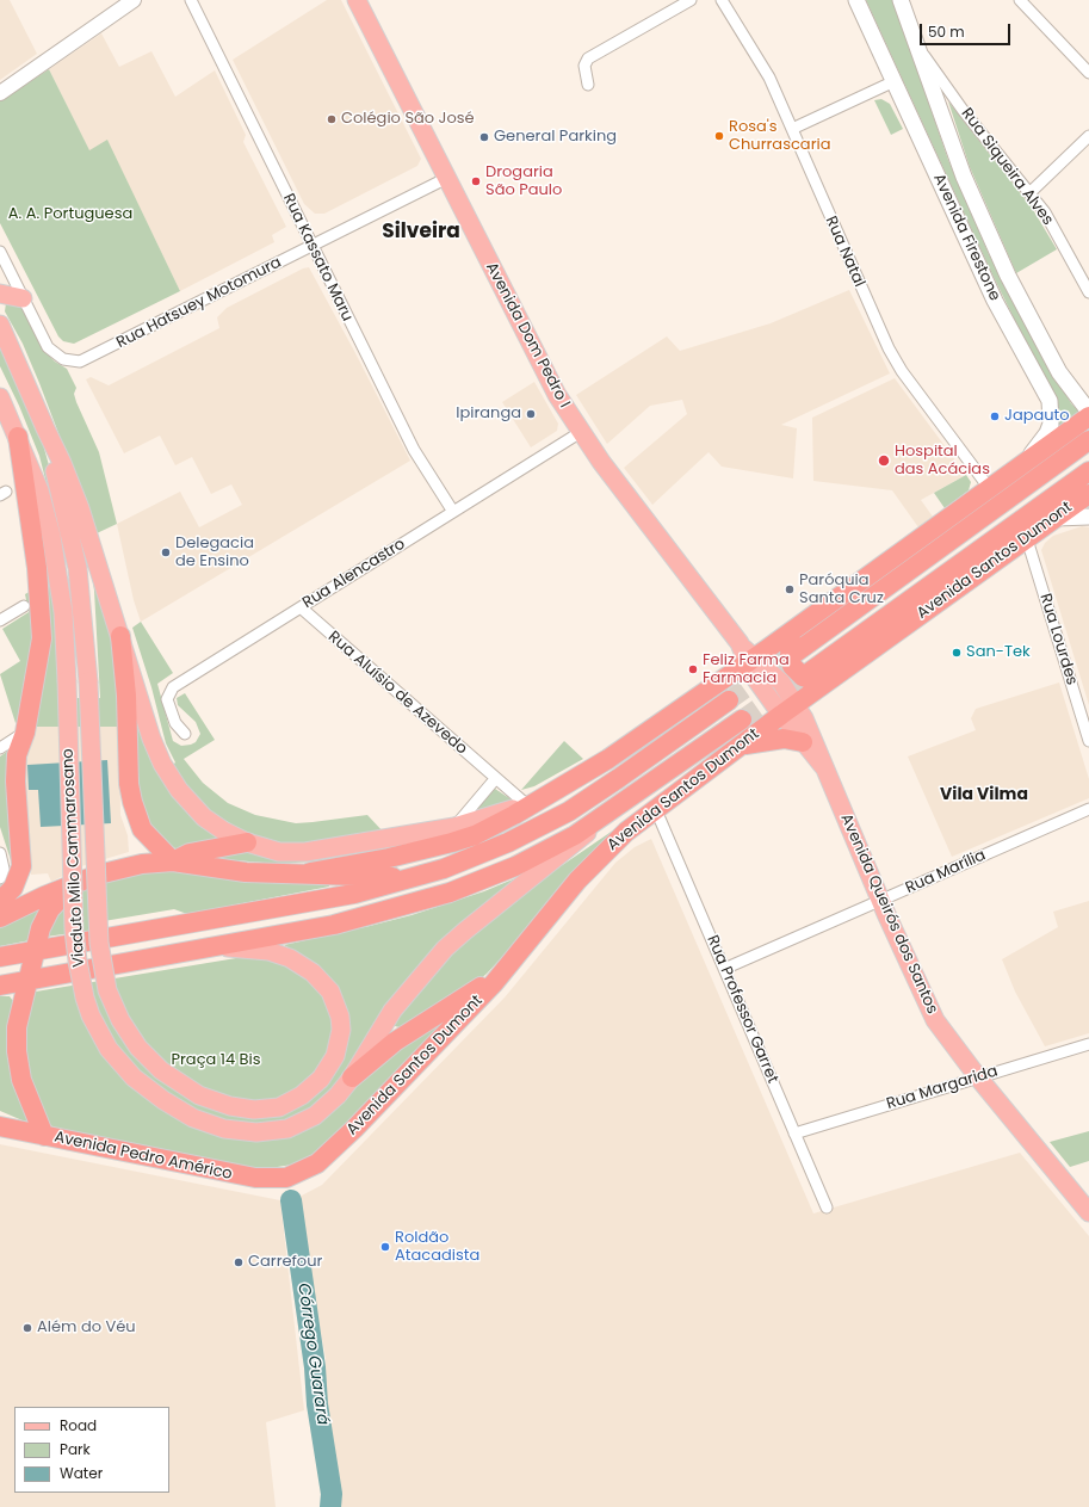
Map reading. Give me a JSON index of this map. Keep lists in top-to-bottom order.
{
  "streets": {
    "highway": ["Avenida Santos Dumont", "Avenida Pedro Américo"],
    "main road": [
      "Avenida Firestone",
      "Avenida Dom Pedro I",
      "Viaduto Milo Cammarosano",
      "Avenida Queirós dos Santos"
    ],
    "street": [
      "Rua Siqueira Alves",
      "Rua Natal",
      "Rua Kassato Maru",
      "Rua Hatsuey Motomura",
      "Rua Alencastro",
      "Rua Lourdes",
      "Rua Aluísio de Azevedo",
      "Rua Marília",
      "Rua Professor Garret",
      "Rua Margarida"
    ]
  },
  "crossings": [
    ["Rua Siqueira Alves", "Avenida Firestone"],
    ["Rua Kassato Maru", "Rua Hatsuey Motomura"],
    ["Rua Kassato Maru", "Rua Alencastro"],
    ["Rua Hatsuey Motomura", "Avenida Dom Pedro I"],
    ["Avenida Dom Pedro I", "Rua Alencastro"],
    ["Avenida Dom Pedro I", "Avenida Queirós dos Santos"],
    ["Avenida Santos Dumont", "Rua Lourdes"],
    ["Avenida Santos Dumont", "Viaduto Milo Cammarosano"],
    ["Avenida Santos Dumont", "Avenida Queirós dos Santos"],
    ["Avenida Santos Dumont", "Rua Professor Garret"],
    ["Avenida Santos Dumont", "Avenida Pedro Américo"],
    ["Rua Alencastro", "Rua Aluísio de Azevedo"],
    ["Rua Marília", "Avenida Queirós dos Santos"],
    ["Rua Marília", "Rua Professor Garret"],
    ["Avenida Queirós dos Santos", "Rua Margarida"],
    ["Rua Professor Garret", "Rua Margarida"]
  ],
  "districts": ["Silveira", "Vila Vilma"],
  "water": ["Córrego Guarará"],
  "parks": ["A. A. Portuguesa", "Praça 14 Bis"],
  "places": [
    "Colégio São José",
    "Rosa's Churrascaria",
    "General Parking",
    "Drogaria São Paulo",
    "Ipiranga",
    "Japauto",
    "Hospital das Acácias",
    "Delegacia de Ensino",
    "Paróquia Santa Cruz",
    "San-Tek",
    "Feliz Farma Farmacia",
    "Roldão Atacadista",
    "Carrefour",
    "Além do Véu"
  ],
  "legend": ["Road", "Park", "Water"],
  "scale_bar": "50 m"
}
